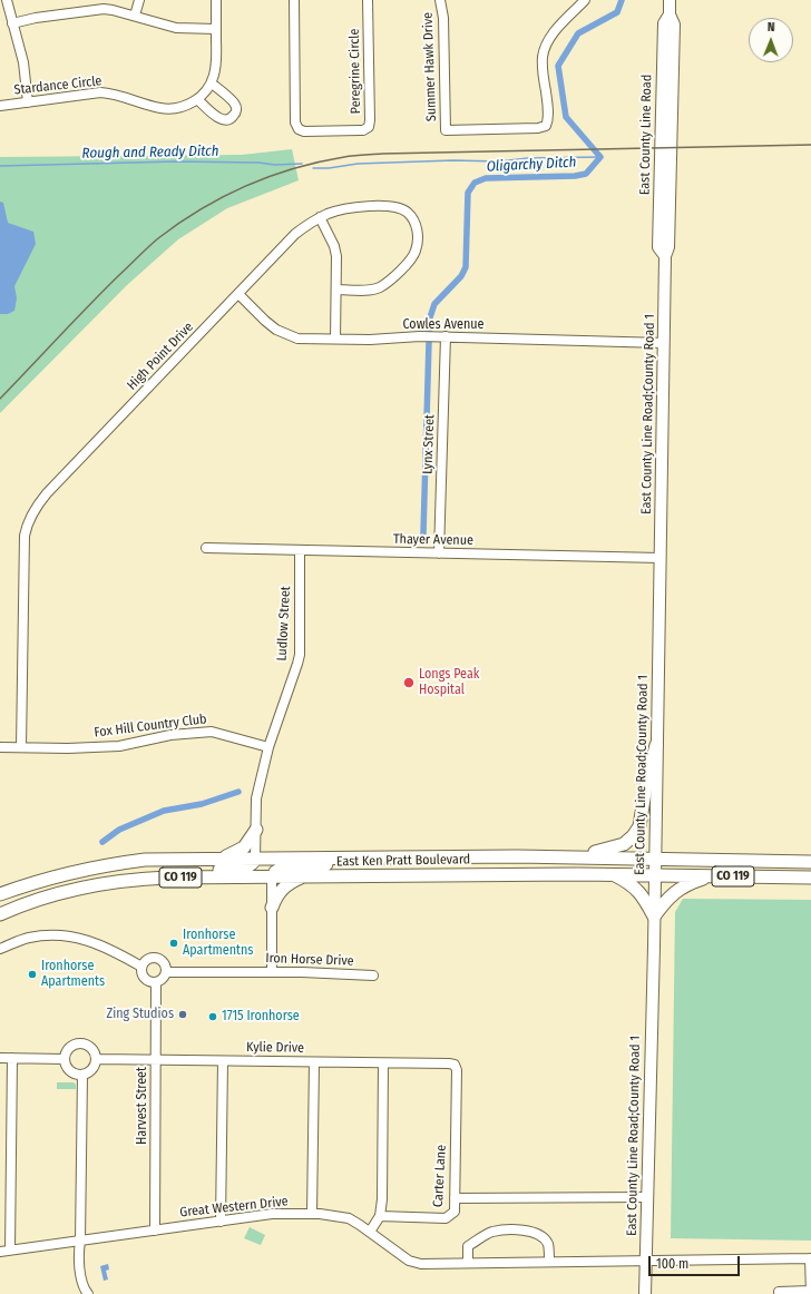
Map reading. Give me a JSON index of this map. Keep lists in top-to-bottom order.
{
  "streets": {
    "highway": ["East Ken Pratt Boulevard", "CO 119"],
    "main road": ["East County Line Road;County Road 1"],
    "street": [
      "Summer Hawk Drive",
      "Peregrine Circle",
      "Stardance Circle",
      "Cowles Avenue",
      "High Point Drive",
      "Lynx Street",
      "Thayer Avenue",
      "Ludlow Street",
      "Fox Hill Country Club",
      "Iron Horse Drive",
      "Kylie Drive",
      "Harvest Street",
      "Carter Lane",
      "Great Western Drive"
    ]
  },
  "crossings": [
    ["Cowles Avenue", "High Point Drive"],
    ["Cowles Avenue", "East County Line Road;County Road 1"],
    ["Cowles Avenue", "Lynx Street"],
    ["High Point Drive", "Fox Hill Country Club"],
    ["East County Line Road;County Road 1", "Thayer Avenue"],
    ["East County Line Road;County Road 1", "East Ken Pratt Boulevard"],
    ["East County Line Road;County Road 1", "Great Western Drive"],
    ["Lynx Street", "Thayer Avenue"],
    ["Thayer Avenue", "Ludlow Street"],
    ["Ludlow Street", "Fox Hill Country Club"],
    ["Iron Horse Drive", "Harvest Street"],
    ["Kylie Drive", "Harvest Street"],
    ["Kylie Drive", "Carter Lane"],
    ["Harvest Street", "Great Western Drive"]
  ],
  "water": ["Rough and Ready Ditch", "Oligarchy Ditch"],
  "places": [
    "Longs Peak Hospital",
    "Ironhorse Apartmentns",
    "Ironhorse Apartments",
    "Zing Studios",
    "1715 Ironhorse"
  ],
  "scale_bar": "100 m",
  "north": "top"
}
